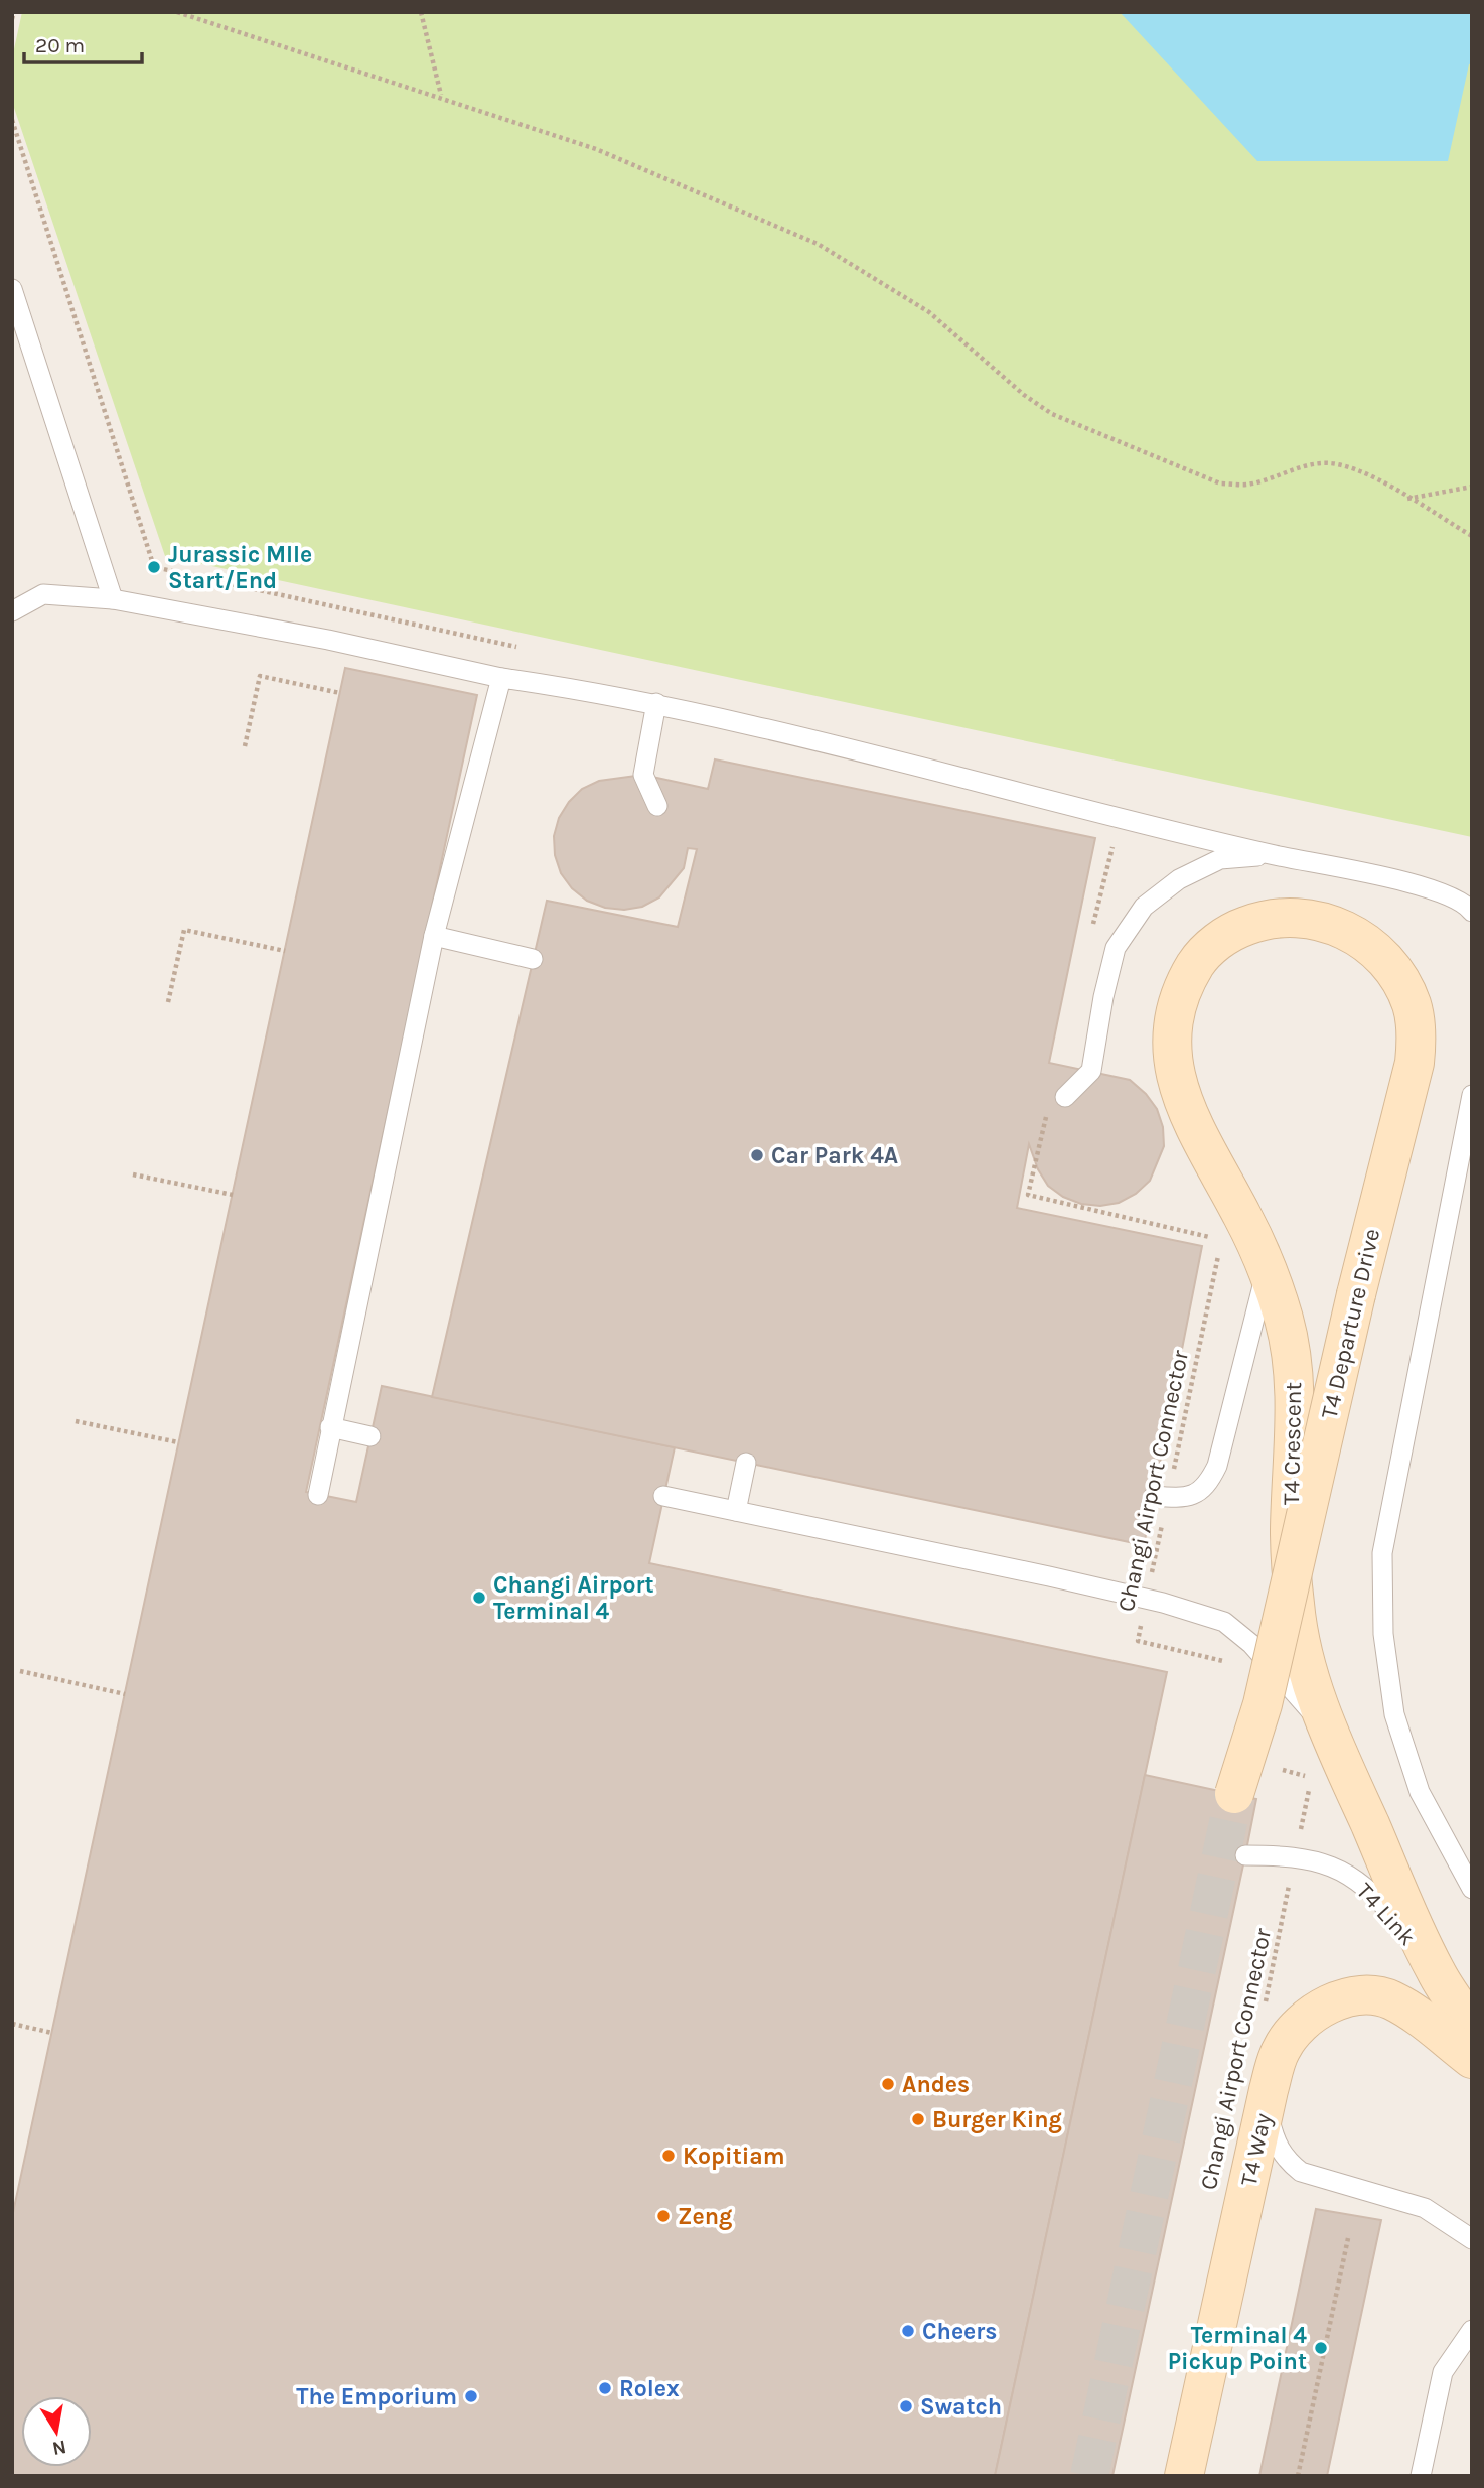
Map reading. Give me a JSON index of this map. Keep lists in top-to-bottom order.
{
  "streets": {
    "main road": ["T4 Departure Drive", "T4 Crescent", "T4 Way"],
    "lane": ["T4 Link"],
    "path": ["Changi Airport Connector"]
  },
  "crossings": [
    ["T4 Departure Drive", "T4 Crescent"],
    ["T4 Crescent", "T4 Link"],
    ["Changi Airport Connector", "T4 Link"]
  ],
  "places": [
    "Jurassic MIle Start/End",
    "Car Park 4A",
    "Changi Airport Terminal 4",
    "Andes",
    "Burger King",
    "Kopitiam",
    "Zeng",
    "Cheers",
    "Terminal 4 Pickup Point",
    "Rolex",
    "The Emporium",
    "Swatch"
  ],
  "scale_bar": "20 m",
  "north": "bottom"
}
